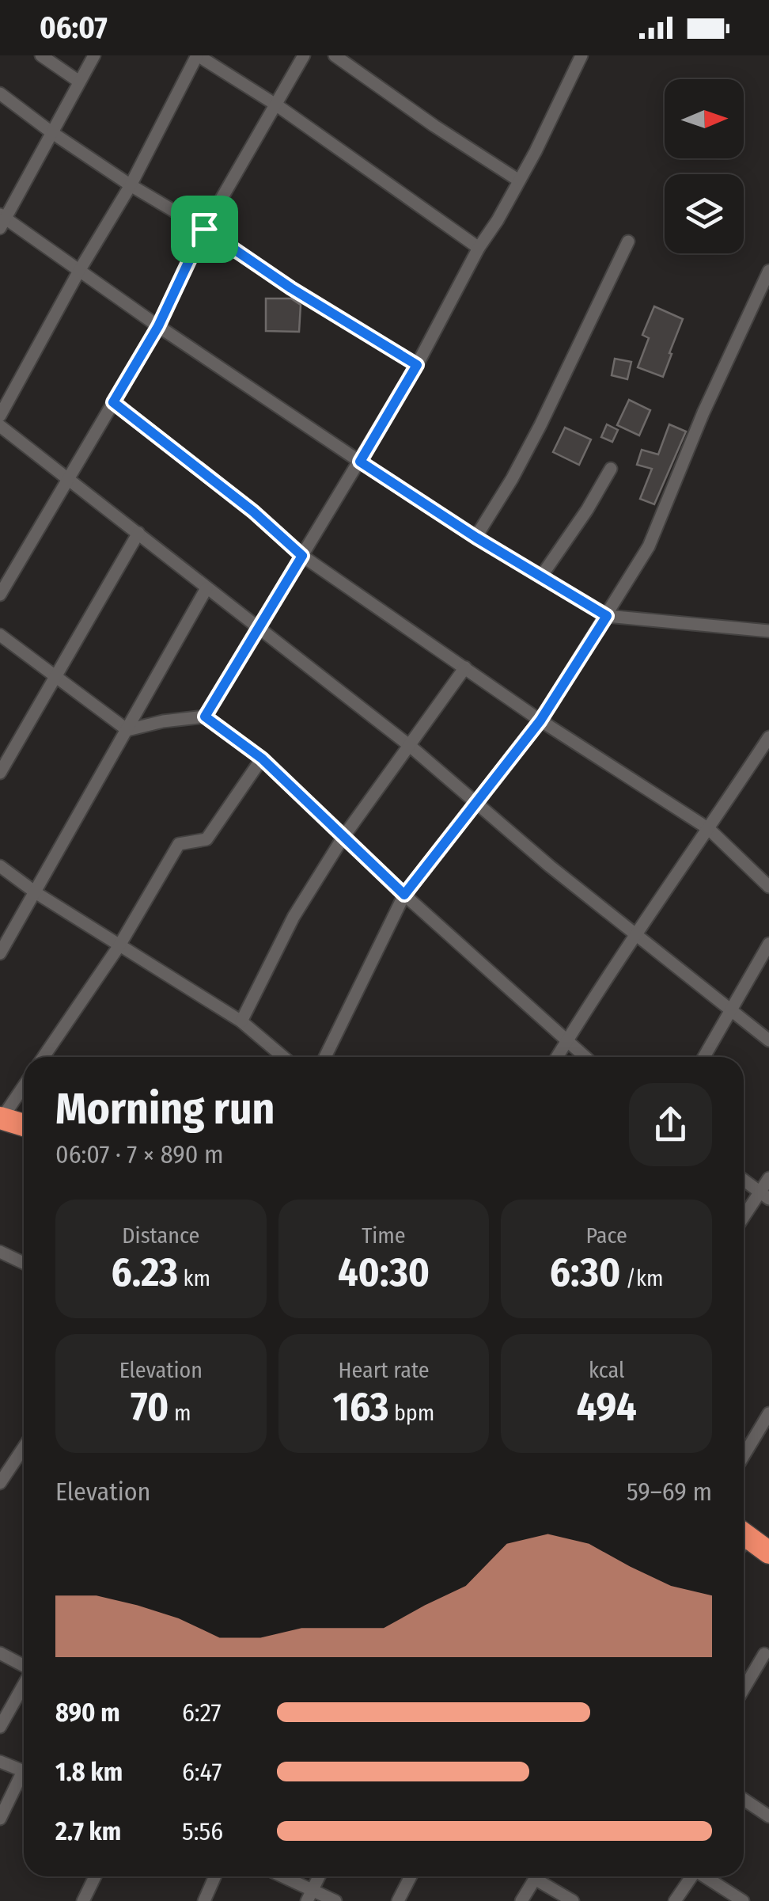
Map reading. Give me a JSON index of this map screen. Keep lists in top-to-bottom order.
{
  "north": "right",
  "page": {
    "status": "06:07",
    "heading": ["Morning run", "06:07 · 7 × 890 m"],
    "stats": [
      ["Distance", "6.23 km"],
      ["Time", "40:30"],
      ["Pace", "6:30 /km"],
      ["Elevation", "70 m"],
      ["Heart rate", "163 bpm"],
      ["kcal", "494"]
    ],
    "chart": ["Elevation", "59–69 m"],
    "list": [
      {
        "name": "890 m",
        "note": "6:27"
      },
      {
        "name": "1.8 km",
        "note": "6:47"
      },
      {
        "name": "2.7 km",
        "note": "5:56"
      }
    ]
  }
}
